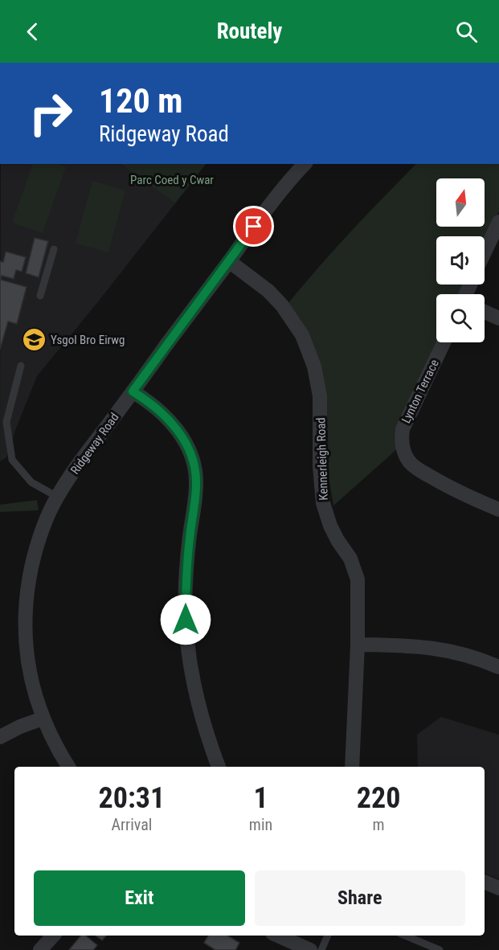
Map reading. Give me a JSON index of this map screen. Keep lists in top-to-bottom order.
{
  "streets": {
    "street": ["Lynton Terrace", "Ridgeway Road", "Kennerleigh Road"]
  },
  "crossings": [
    ["Ridgeway Road", "Kennerleigh Road"]
  ],
  "parks": ["Parc Coed y Cwar"],
  "places": {
    "school or university": ["Ysgol Bro Eirwg"]
  },
  "north": "top",
  "page": {
    "header": "Routely",
    "turn": ["120 m", "Ridgeway Road"],
    "eta": [
      "20:31",
      "Arrival",
      "1",
      "min",
      "220",
      "m"
    ],
    "buttons": ["Exit", "Share"]
  }
}
